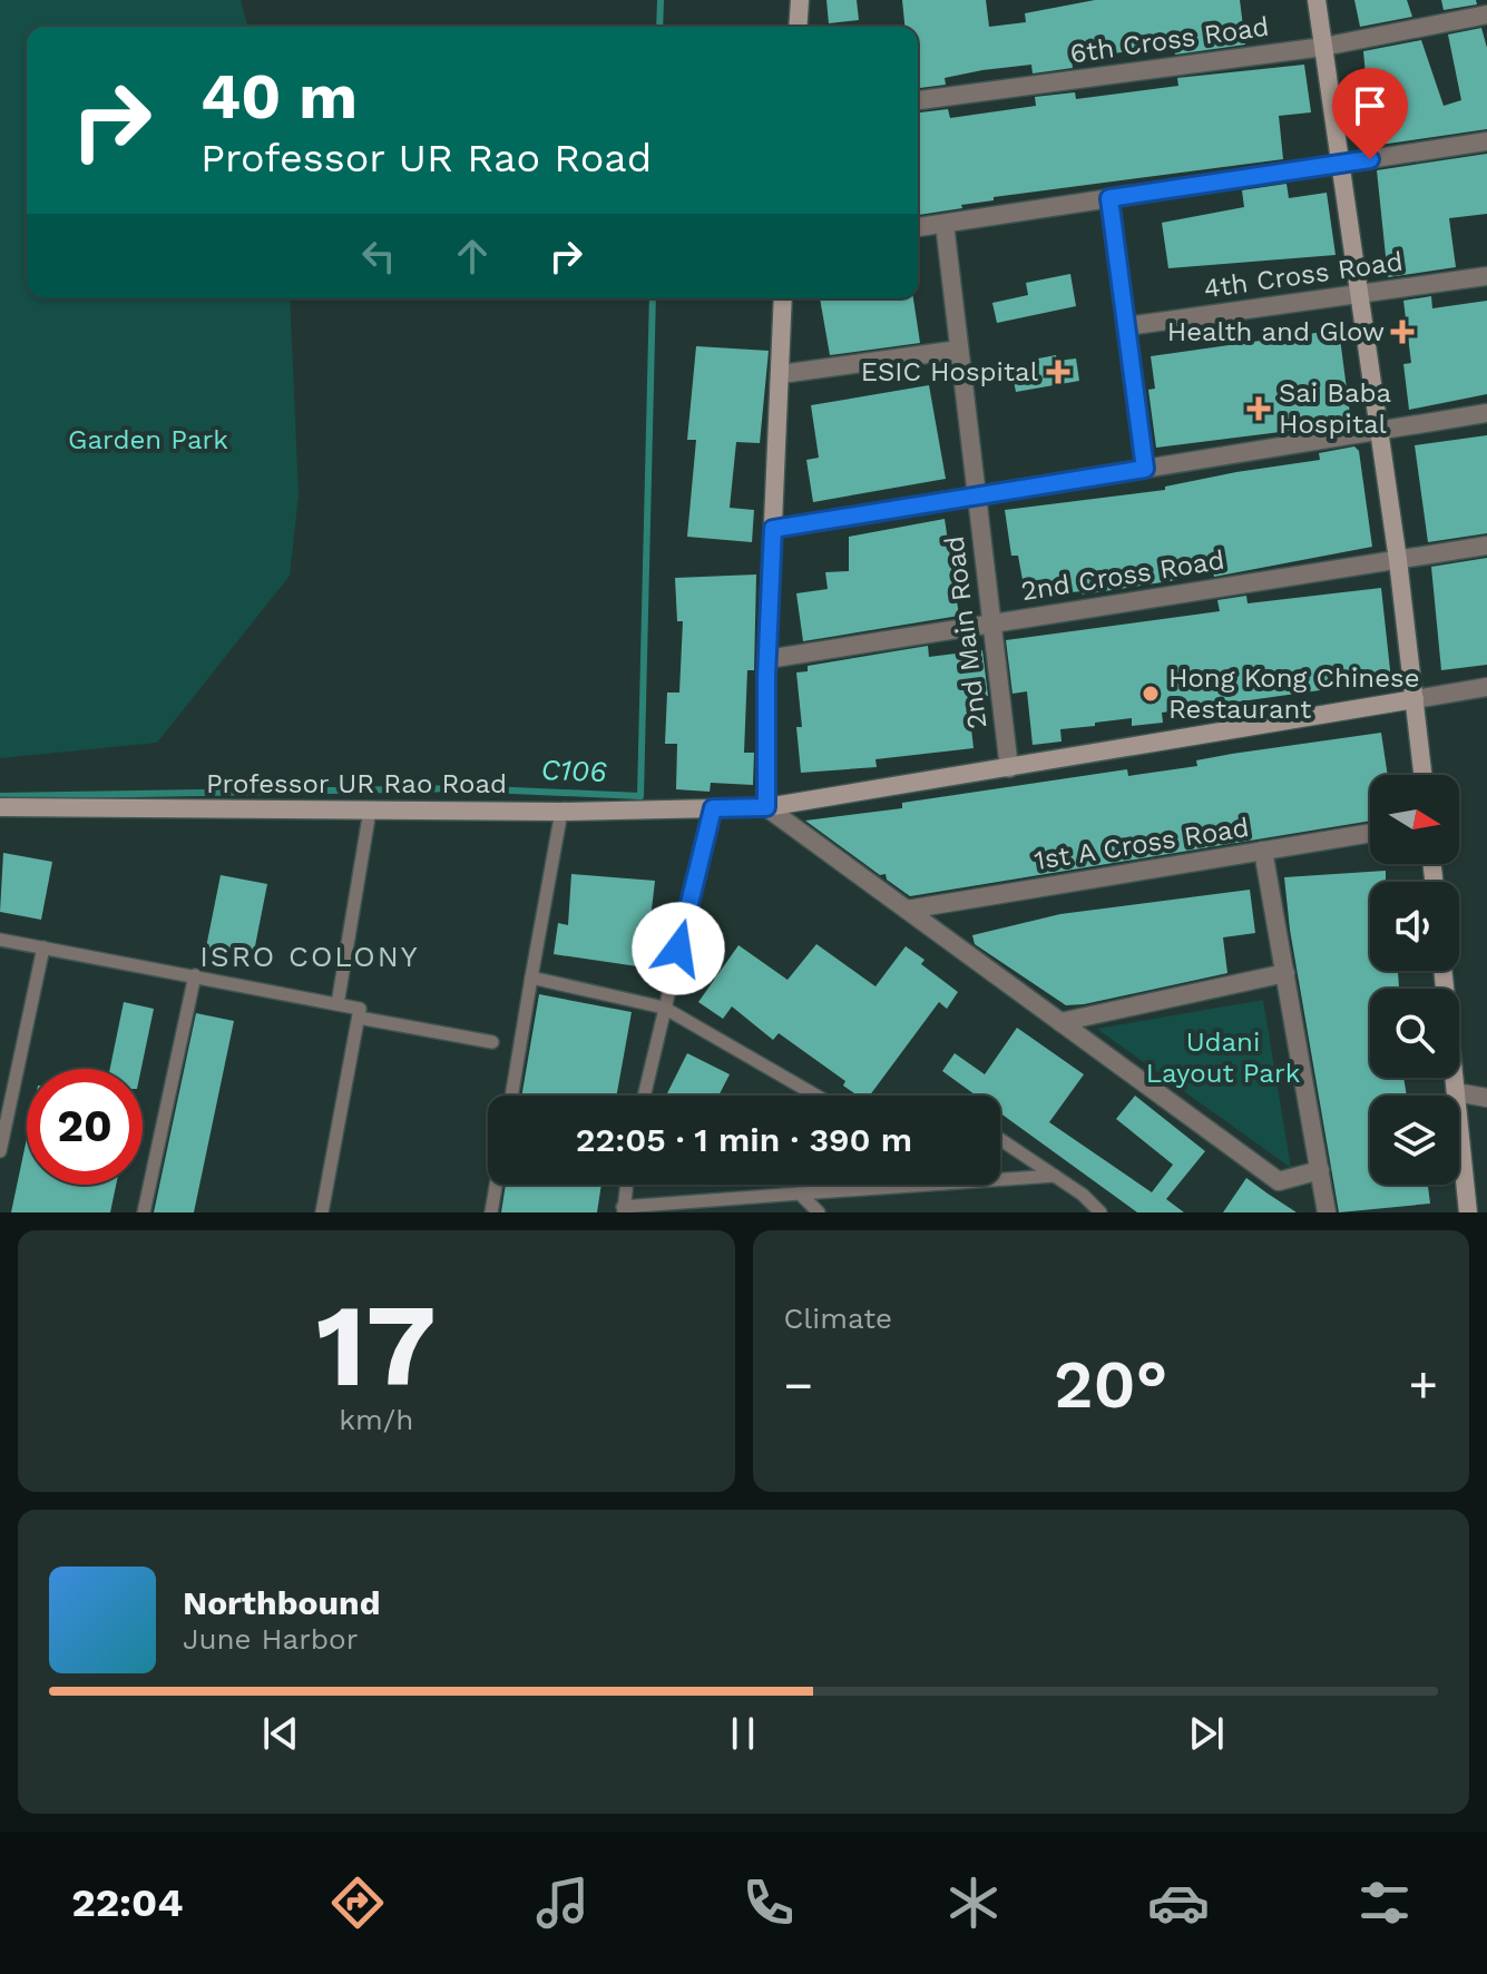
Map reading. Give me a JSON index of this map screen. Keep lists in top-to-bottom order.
{
  "streets": {
    "street": [
      "6th Cross Road",
      "4th Cross Road",
      "2nd Cross Road",
      "2nd Main Road",
      "Professor UR Rao Road",
      "1st A Cross Road"
    ]
  },
  "crossings": [
    ["2nd Cross Road", "2nd Main Road"],
    ["2nd Main Road", "Professor UR Rao Road"]
  ],
  "districts": ["ISRO COLONY"],
  "water": ["C106"],
  "parks": ["Garden Park", "Udani Layout Park"],
  "places": {
    "health": ["Health and Glow", "ESIC Hospital", "Sai Baba Hospital"],
    "other": ["Hong Kong Chinese Restaurant"]
  },
  "north": "right",
  "page": {
    "turn": ["40 m", "Professor UR Rao Road"],
    "limit": "20",
    "trip": "22:05 · 1 min · 390 m",
    "tile": [
      ["17", "km/h"],
      "Climate"
    ],
    "heat": ["−", "20°", "+"],
    "song": ["Northbound", "June Harbor"],
    "tabs": "22:04"
  }
}
